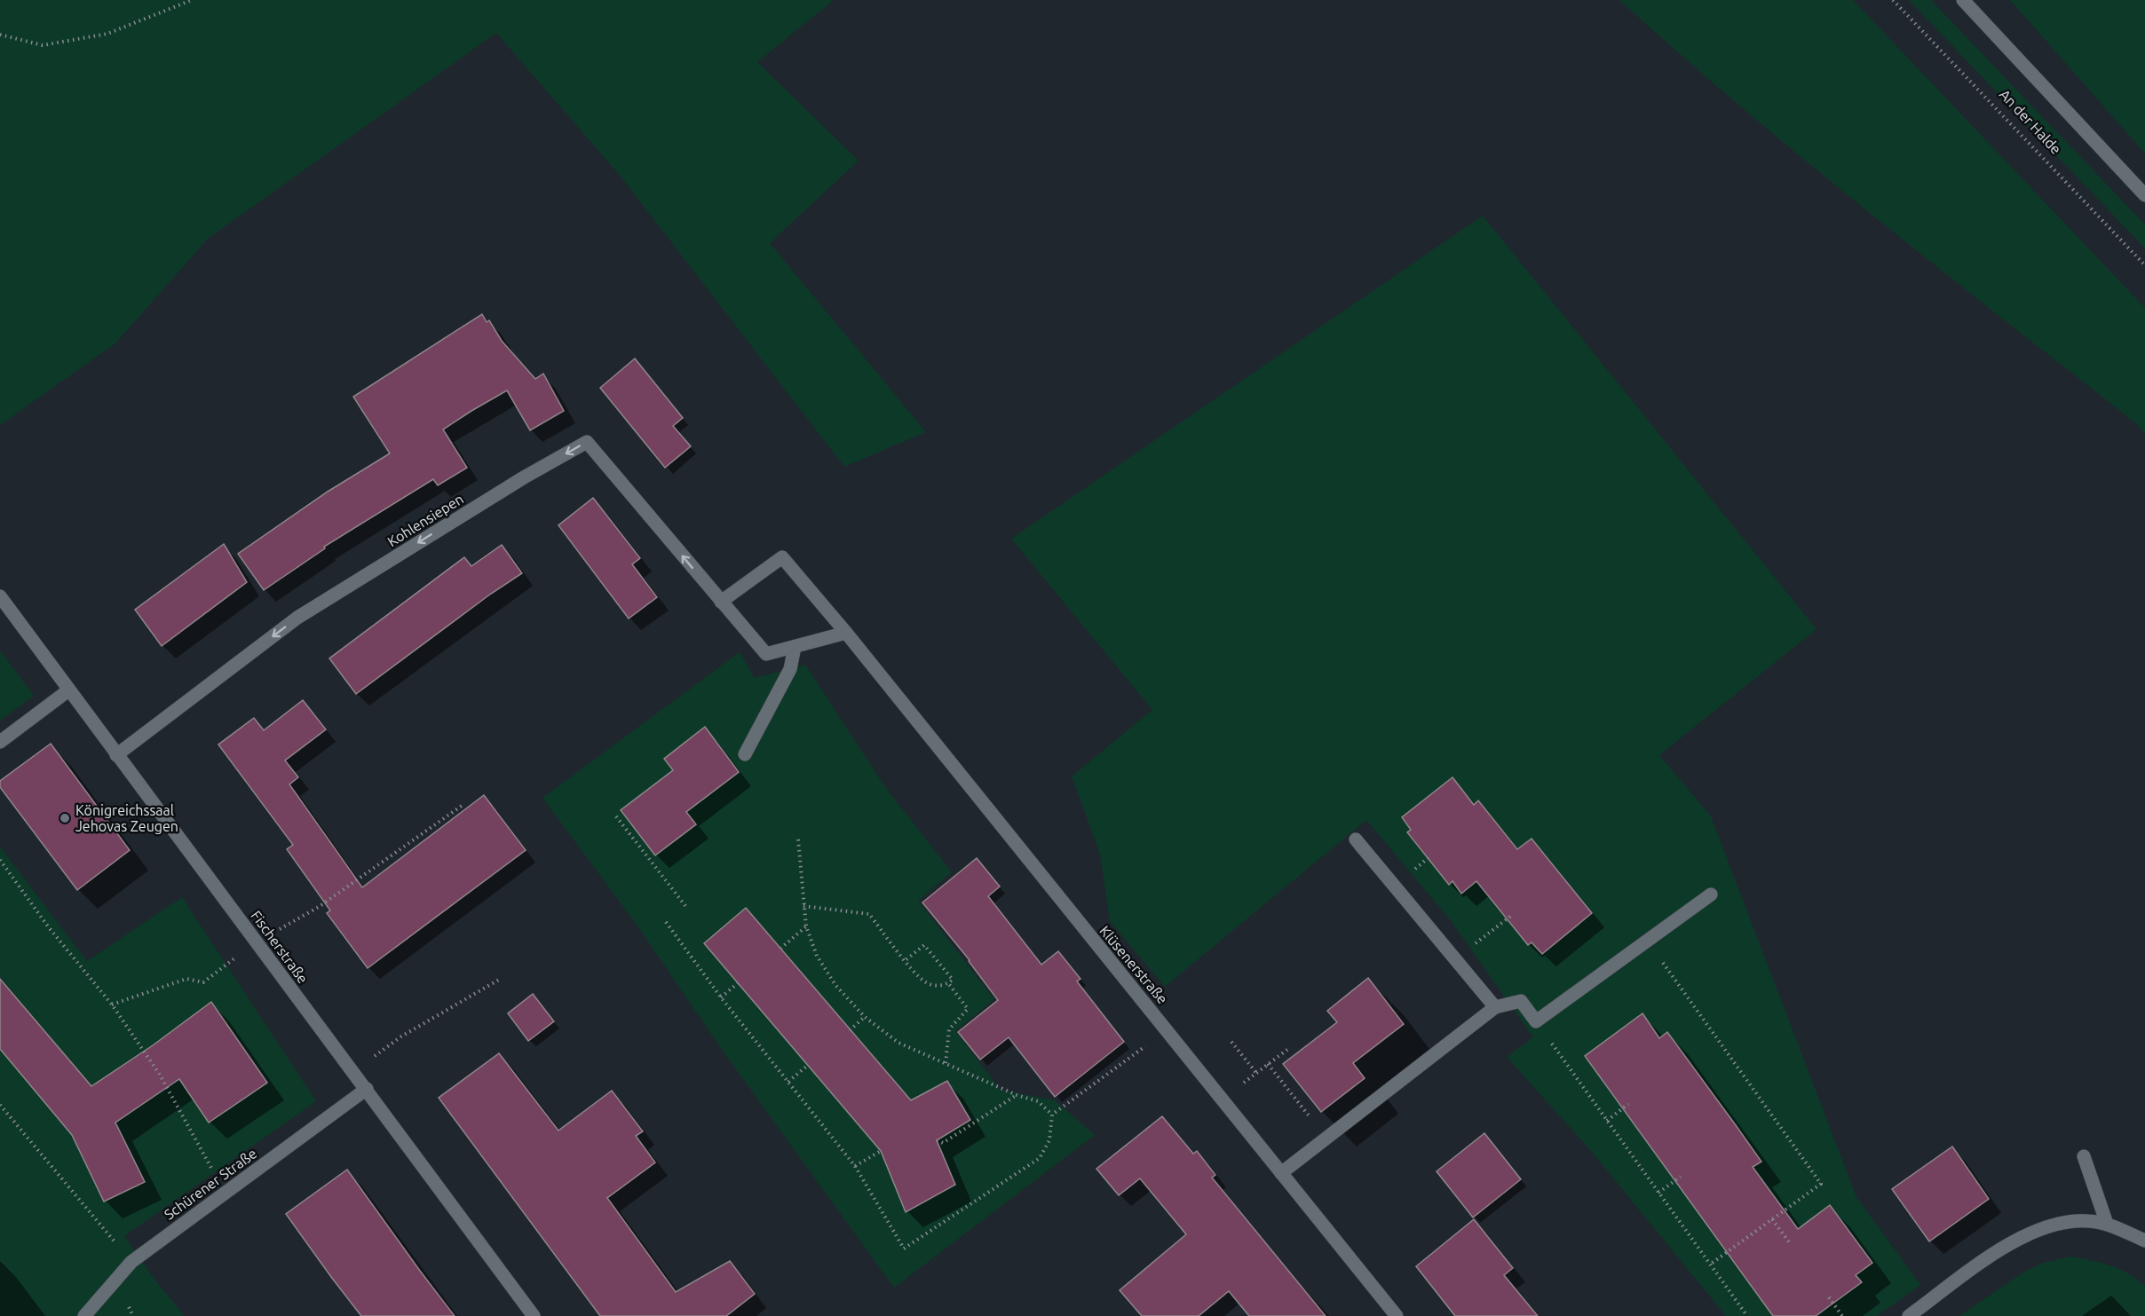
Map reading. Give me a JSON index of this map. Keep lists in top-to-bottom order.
{
  "streets": {
    "street": [
      "Kohlensiepen",
      "Fischerstraße",
      "Klüsenerstraße",
      "Schürener Straße"
    ],
    "path": ["An der Halde"]
  },
  "crossings": [
    ["Kohlensiepen", "Fischerstraße"],
    ["Kohlensiepen", "Klüsenerstraße"],
    ["Fischerstraße", "Schürener Straße"]
  ],
  "one_way": ["Kohlensiepen"],
  "places": ["Königreichssaal Jehovas Zeugen"]
}
